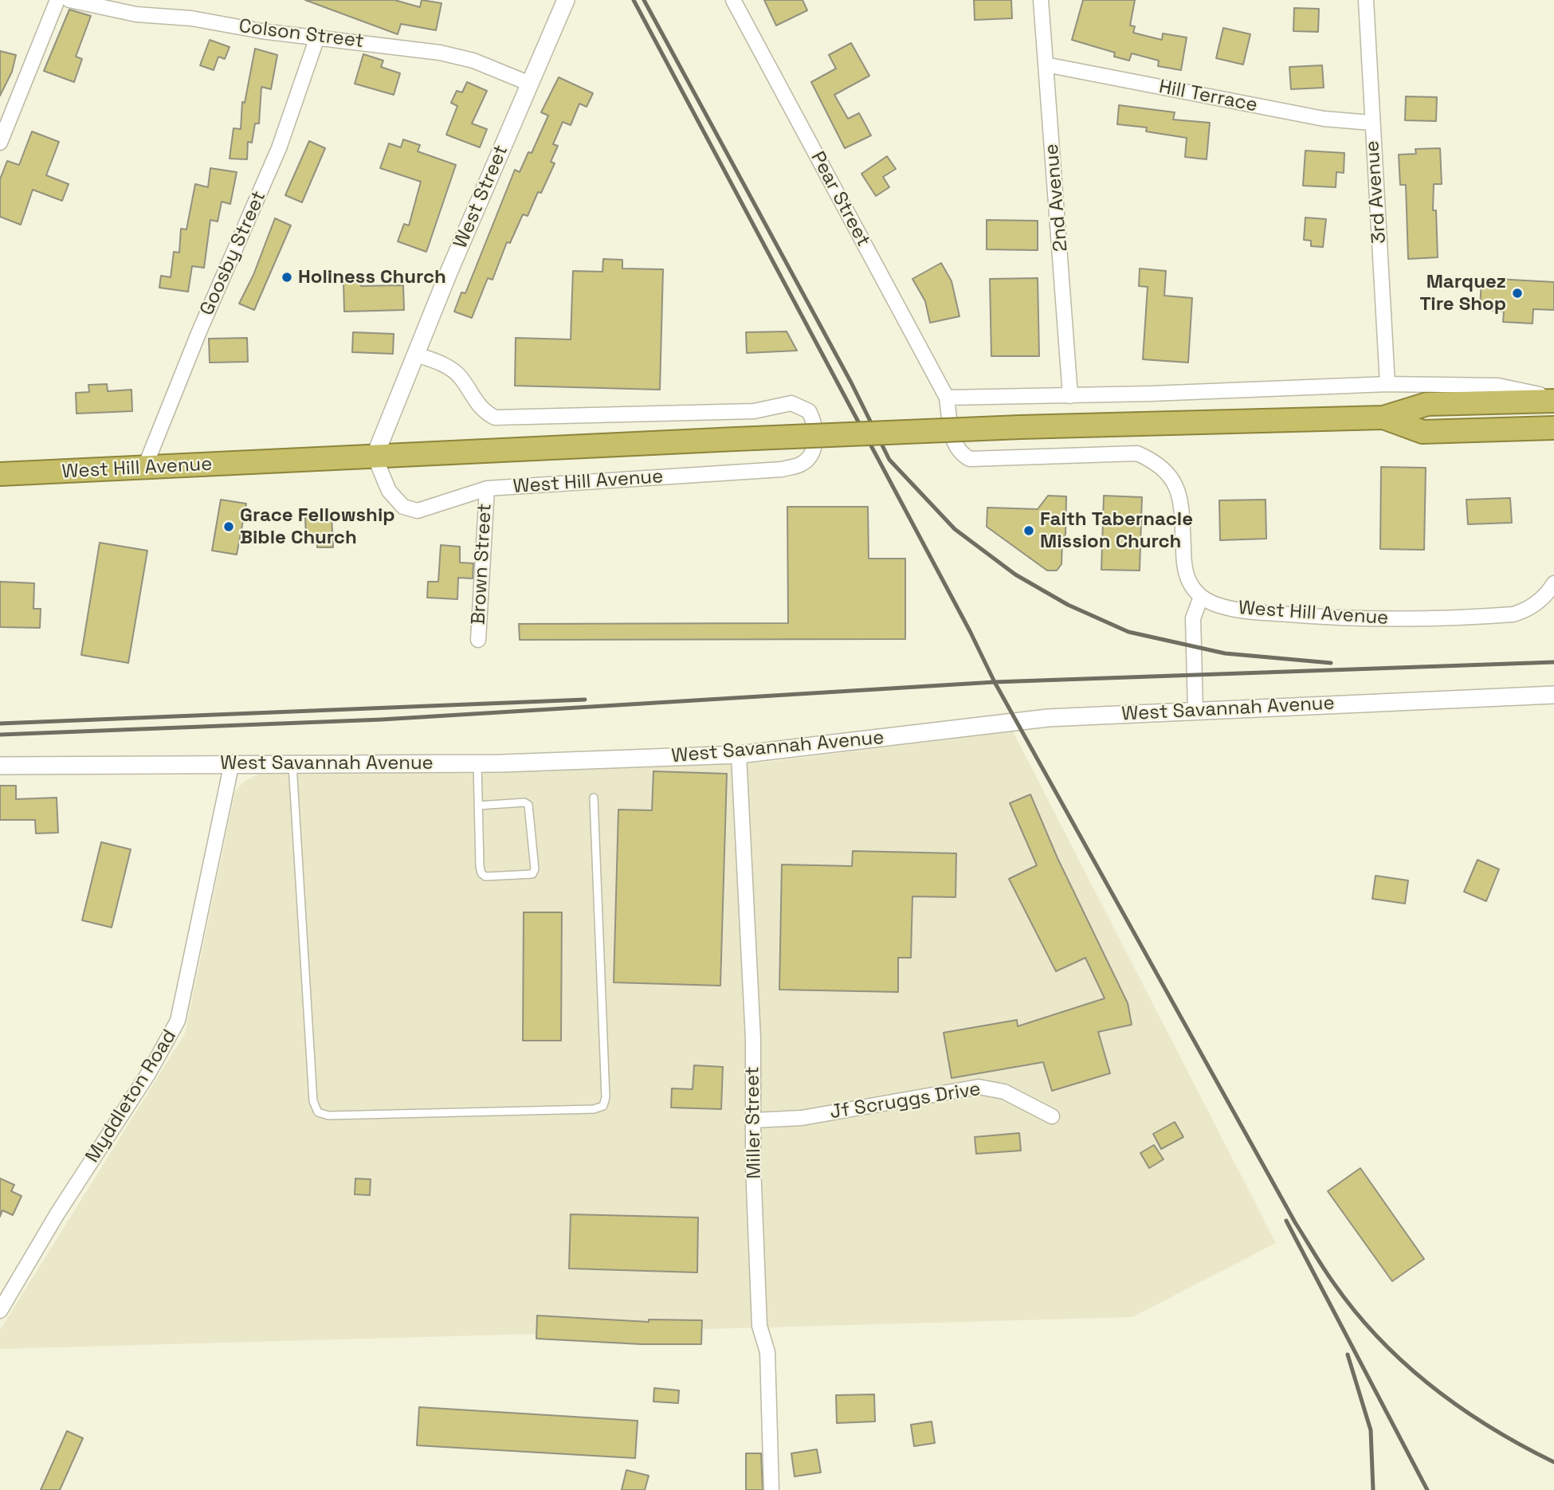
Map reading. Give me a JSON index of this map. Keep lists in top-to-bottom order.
{
  "streets": {
    "highway": ["West Hill Avenue"],
    "street": [
      "Colson Street",
      "Hill Terrace",
      "3rd Avenue",
      "West Street",
      "2nd Avenue",
      "Pear Street",
      "Goosby Street",
      "Brown Street",
      "West Savannah Avenue",
      "Myddleton Road",
      "Jf Scruggs Drive",
      "Miller Street"
    ]
  },
  "crossings": [
    ["Colson Street", "West Street"],
    ["Colson Street", "Goosby Street"],
    ["Hill Terrace", "3rd Avenue"],
    ["Hill Terrace", "2nd Avenue"],
    ["3rd Avenue", "West Hill Avenue"],
    ["West Street", "West Hill Avenue"],
    ["2nd Avenue", "West Hill Avenue"],
    ["Pear Street", "West Hill Avenue"],
    ["Goosby Street", "West Hill Avenue"],
    ["West Hill Avenue", "Brown Street"],
    ["West Savannah Avenue", "Myddleton Road"],
    ["West Savannah Avenue", "Miller Street"],
    ["Jf Scruggs Drive", "Miller Street"]
  ],
  "places": [
    "Holiness Church",
    "Marquez Tire Shop",
    "Grace Fellowship Bible Church",
    "Faith Tabernacle Mission Church"
  ]
}
